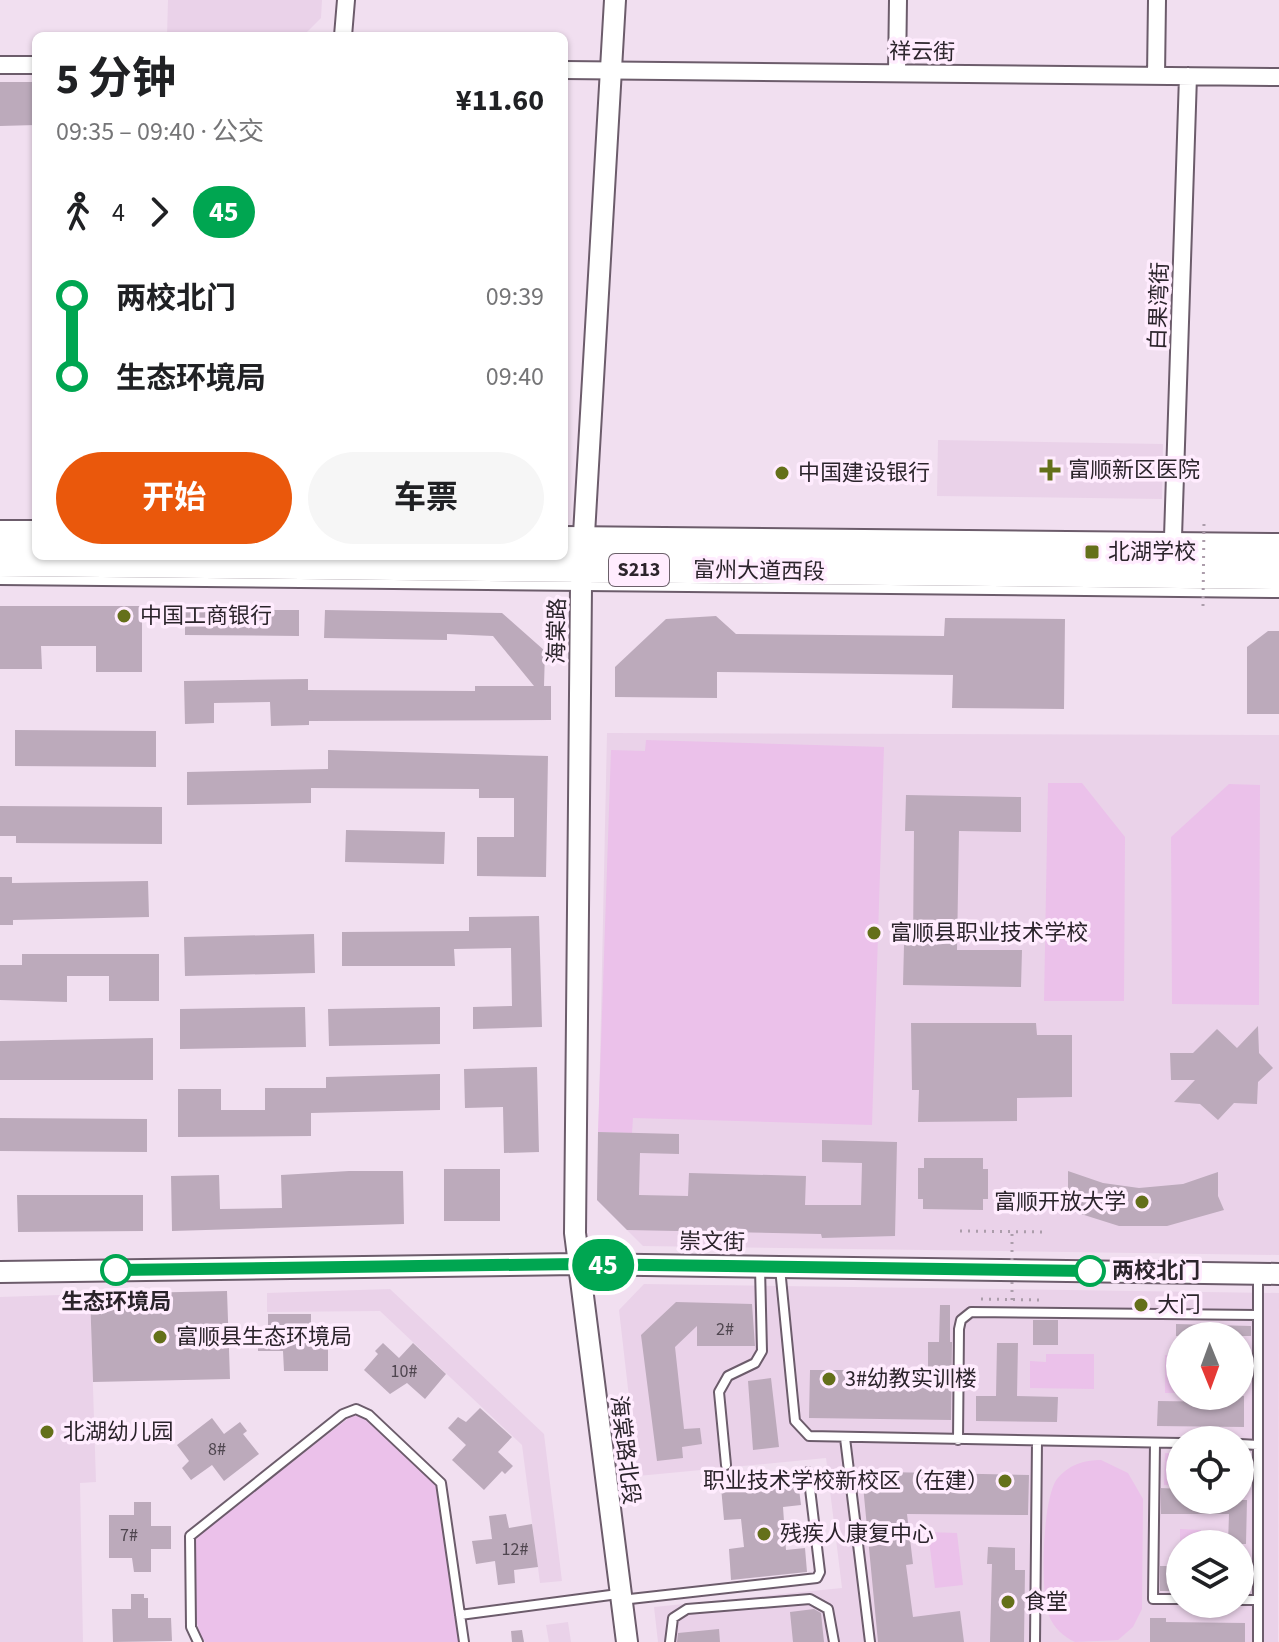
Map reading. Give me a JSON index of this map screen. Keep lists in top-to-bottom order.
{
  "streets": {
    "main road": ["S213", "富州大道西段"],
    "street": [
      "祥云街",
      "白果湾街",
      "海棠路",
      "崇文街",
      "海棠路北段"
    ]
  },
  "crossings": [
    ["祥云街", "白果湾街"],
    ["祥云街", "海棠路"],
    ["富州大道西段", "海棠路"],
    ["海棠路", "崇文街"],
    ["海棠路", "海棠路北段"],
    ["崇文街", "海棠路北段"]
  ],
  "places": {
    "health": ["富顺新区医院"],
    "other": [
      "中国建设银行",
      "中国工商银行",
      "富顺县职业技术学校",
      "富顺开放大学",
      "生态环境局",
      "两校北门",
      "大门",
      "富顺县生态环境局",
      "3#幼教实训楼",
      "北湖幼儿园",
      "职业技术学校新校区（在建）",
      "残疾人康复中心",
      "食堂"
    ],
    "transit": ["北湖学校"]
  },
  "lines": ["bus line 45"],
  "house_numbers": [
    "2#",
    "10#",
    "8#",
    "7#",
    "12#"
  ],
  "north": "bottom",
  "page": {
    "on_map": "45",
    "heading": ["5 分钟", "09:35 – 09:40 · 公交", "¥11.60"],
    "legs": ["4", "45"],
    "list": [
      {
        "name": "两校北门",
        "value": "09:39"
      },
      {
        "name": "生态环境局",
        "value": "09:40"
      }
    ],
    "buttons": ["开始", "车票"]
  }
}
